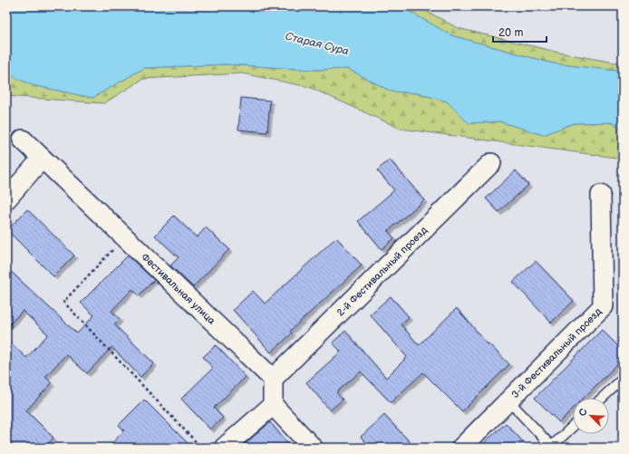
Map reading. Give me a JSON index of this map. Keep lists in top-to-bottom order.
{
  "streets": {
    "street": ["2-й Фестивальный проезд", "Фестивальная улица", "3-й Фестивальный проезд"]
  },
  "crossings": [
    ["2-й Фестивальный проезд", "Фестивальная улица"]
  ],
  "water": ["Старая Сура"],
  "scale_bar": "20 m",
  "north": "top left"
}
